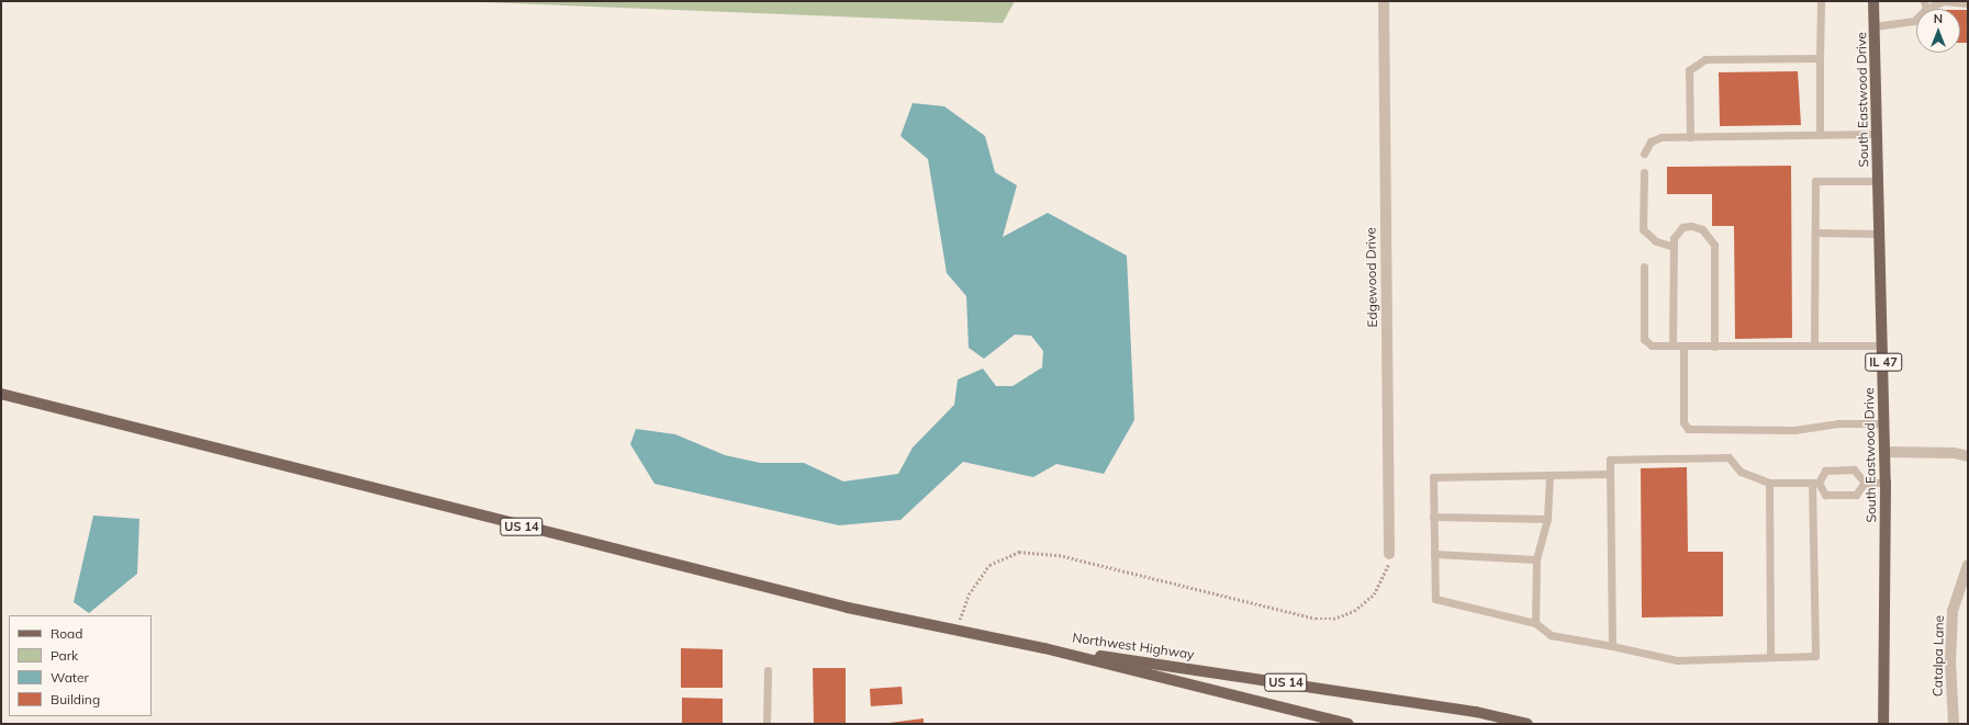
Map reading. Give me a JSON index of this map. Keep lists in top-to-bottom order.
{
  "streets": {
    "main road": [
      "South Eastwood Drive",
      "IL 47",
      "US 14",
      "Northwest Highway"
    ],
    "street": ["Edgewood Drive", "Catalpa Lane"]
  },
  "crossings": [
    ["US 14", "Northwest Highway"]
  ],
  "legend": [
    "Road",
    "Park",
    "Water",
    "Building"
  ],
  "north": "top"
}
